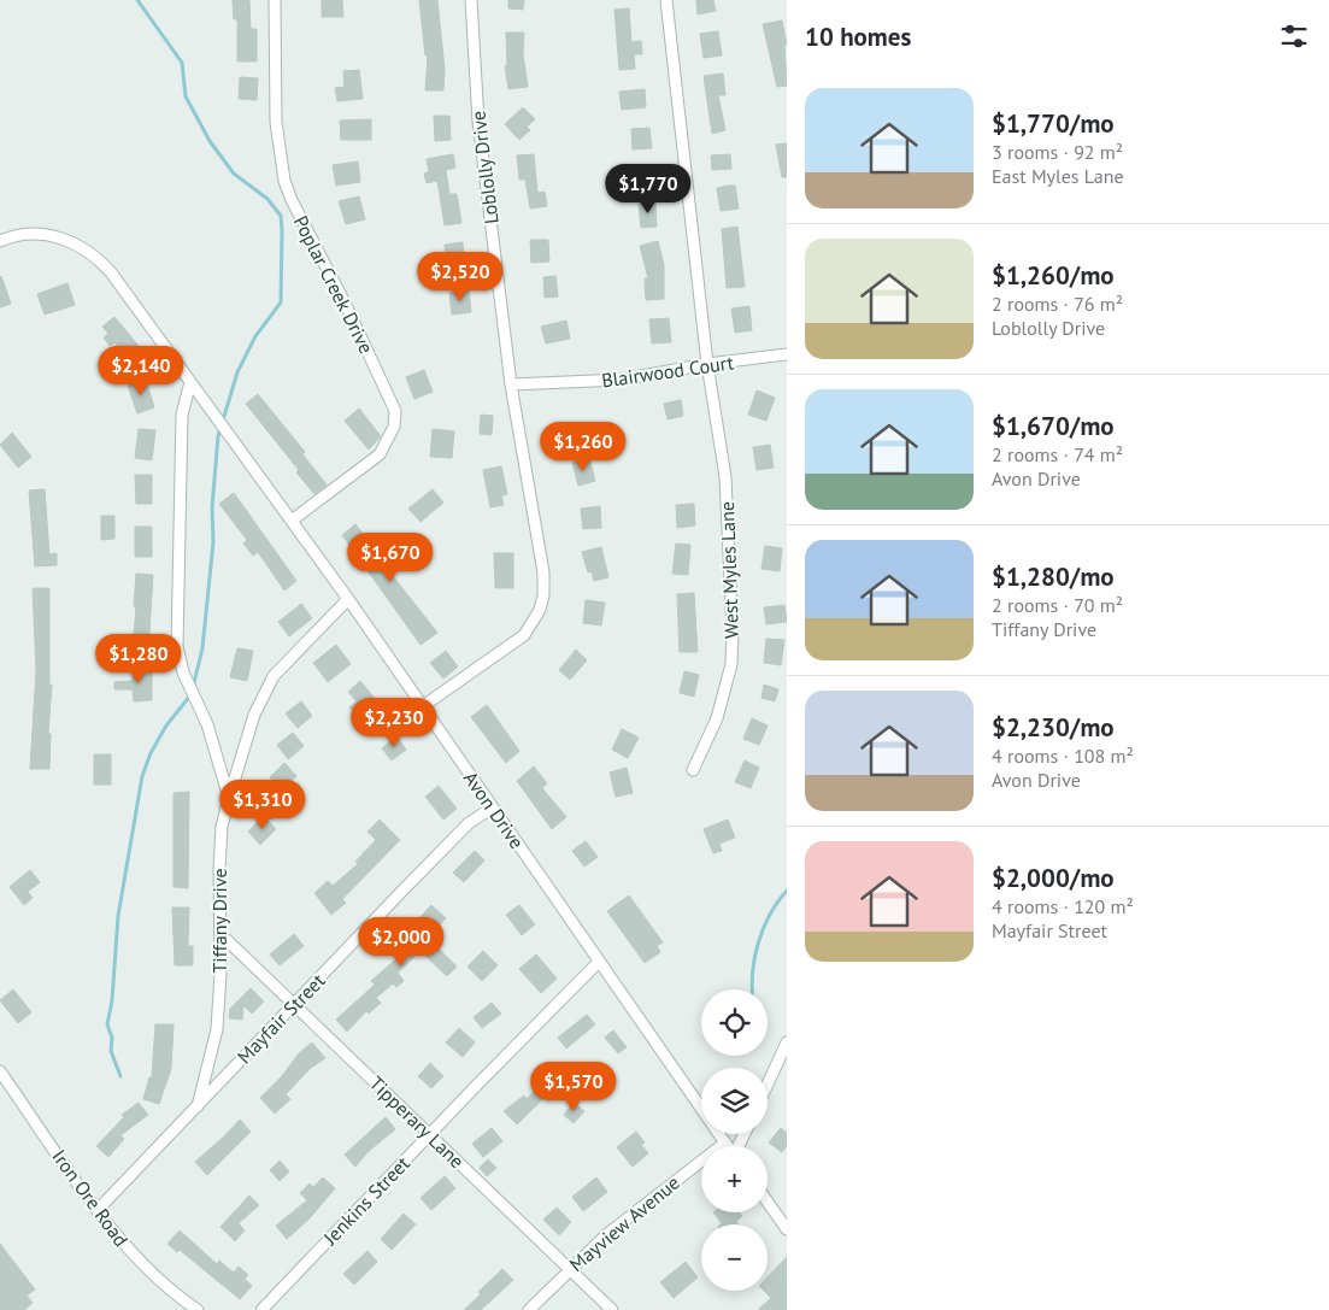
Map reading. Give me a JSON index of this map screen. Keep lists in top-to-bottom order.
{
  "streets": {
    "street": [
      "Loblolly Drive",
      "Poplar Creek Drive",
      "Blairwood Court",
      "West Myles Lane",
      "Avon Drive",
      "Tiffany Drive",
      "Mayfair Street",
      "Tipperary Lane",
      "Iron Ore Road",
      "Jenkins Street",
      "Mayview Avenue"
    ]
  },
  "crossings": [
    ["Loblolly Drive", "Blairwood Court"],
    ["Loblolly Drive", "Avon Drive"],
    ["Poplar Creek Drive", "Avon Drive"],
    ["Blairwood Court", "West Myles Lane"],
    ["Avon Drive", "Tiffany Drive"],
    ["Avon Drive", "Mayfair Street"],
    ["Avon Drive", "Jenkins Street"],
    ["Avon Drive", "Mayview Avenue"],
    ["Tiffany Drive", "Mayfair Street"],
    ["Tiffany Drive", "Tipperary Lane"],
    ["Mayfair Street", "Tipperary Lane"],
    ["Mayfair Street", "Iron Ore Road"],
    ["Tipperary Lane", "Jenkins Street"],
    ["Tipperary Lane", "Mayview Avenue"]
  ],
  "page": {
    "heading": "10 homes",
    "list": [
      {
        "name": "$1,770/mo",
        "note": "3 rooms · 92 m² · East Myles Lane"
      },
      {
        "name": "$1,260/mo",
        "note": "2 rooms · 76 m² · Loblolly Drive"
      },
      {
        "name": "$1,670/mo",
        "note": "2 rooms · 74 m² · Avon Drive"
      },
      {
        "name": "$1,280/mo",
        "note": "2 rooms · 70 m² · Tiffany Drive"
      },
      {
        "name": "$2,230/mo",
        "note": "4 rooms · 108 m² · Avon Drive"
      },
      {
        "name": "$2,000/mo",
        "note": "4 rooms · 120 m² · Mayfair Street"
      }
    ],
    "price": [
      "$1,770",
      "$2,520",
      "$2,140",
      "$1,260",
      "$1,670",
      "$1,280",
      "$2,230",
      "$1,310",
      "$2,000",
      "$1,570"
    ],
    "map_buttons": ["+", "−"]
  }
}
